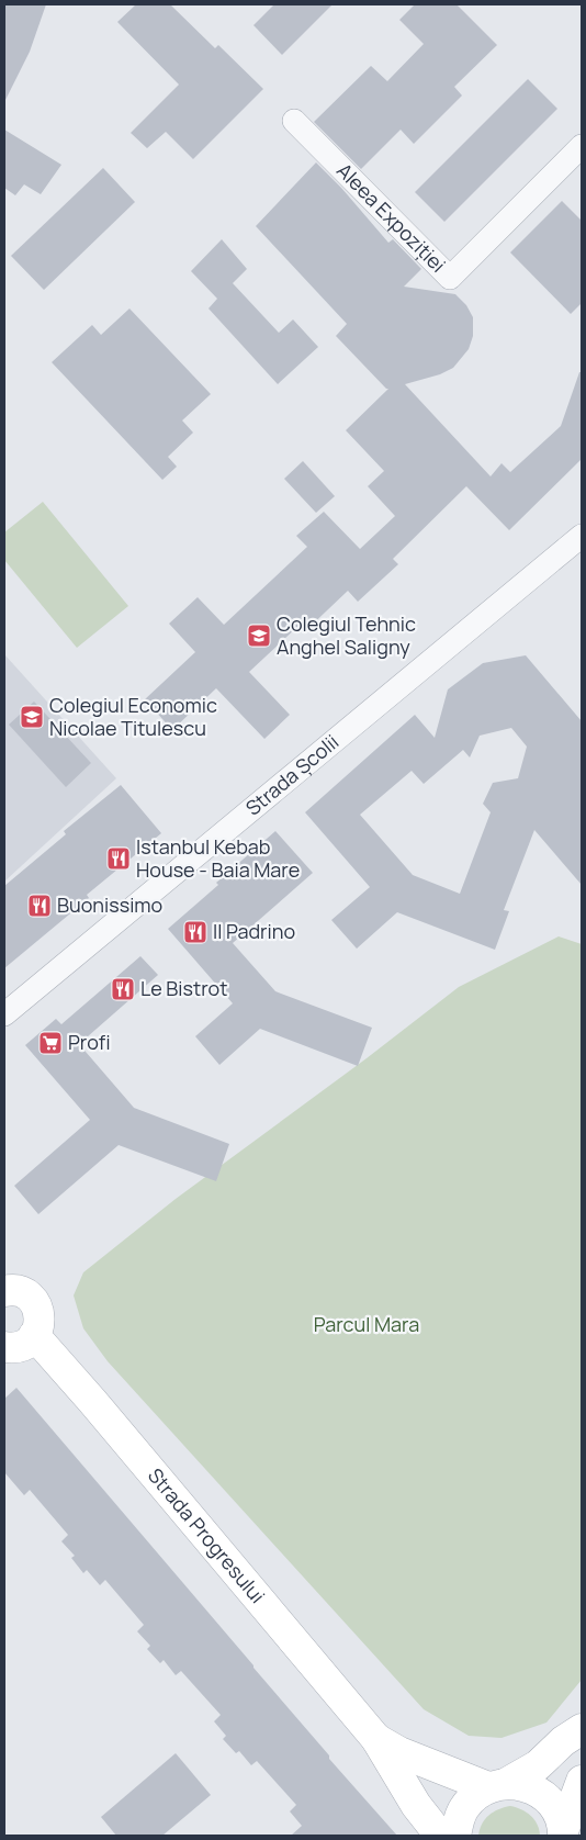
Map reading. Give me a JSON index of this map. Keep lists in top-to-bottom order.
{
  "streets": {
    "street": ["Aleea Expoziției", "Strada Școlii", "Strada Progresului"]
  },
  "parks": ["Parcul Mara"],
  "places": {
    "school or university": ["Colegiul Tehnic Anghel Saligny", "Colegiul Economic Nicolae Titulescu"],
    "restaurant": [
      "Istanbul Kebab House - Baia Mare",
      "Buonissimo",
      "Il Padrino",
      "Le Bistrot"
    ],
    "supermarket": ["Profi"]
  }
}
